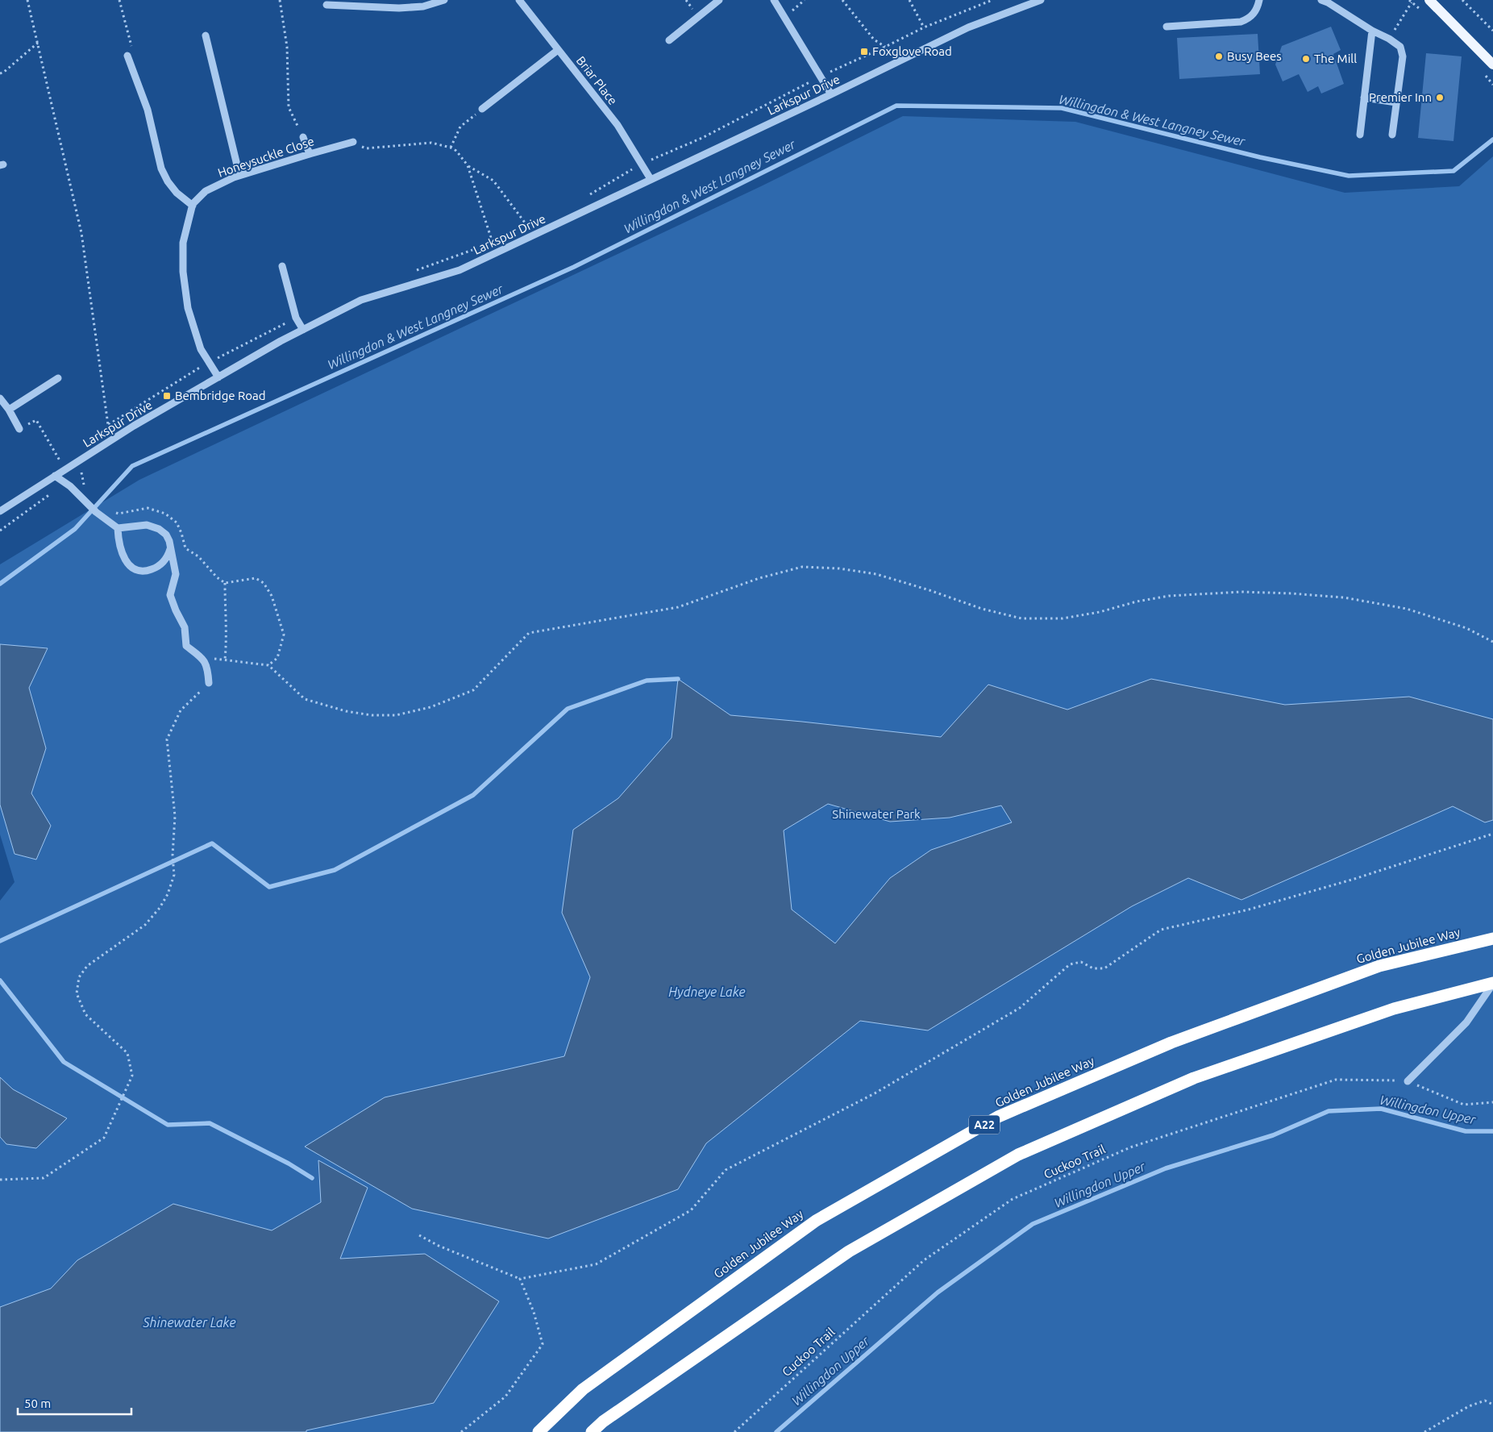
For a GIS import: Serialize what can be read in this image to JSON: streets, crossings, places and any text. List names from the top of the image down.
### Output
{
  "streets": {
    "highway": ["Golden Jubilee Way", "A22"],
    "street": ["Briar Place", "Larkspur Drive", "Honeysuckle Close"],
    "path": ["Cuckoo Trail"]
  },
  "crossings": [
    ["Briar Place", "Larkspur Drive"],
    ["Larkspur Drive", "Honeysuckle Close"]
  ],
  "water": [
    "Willingdon & West Langney Sewer",
    "Hydneye Lake",
    "Willingdon Upper",
    "Shinewater Lake"
  ],
  "parks": ["Shinewater Park"],
  "places": {
    "transit": ["Foxglove Road", "Bembridge Road"],
    "other": ["Busy Bees", "The Mill", "Premier Inn"]
  },
  "scale_bar": "50 m"
}
